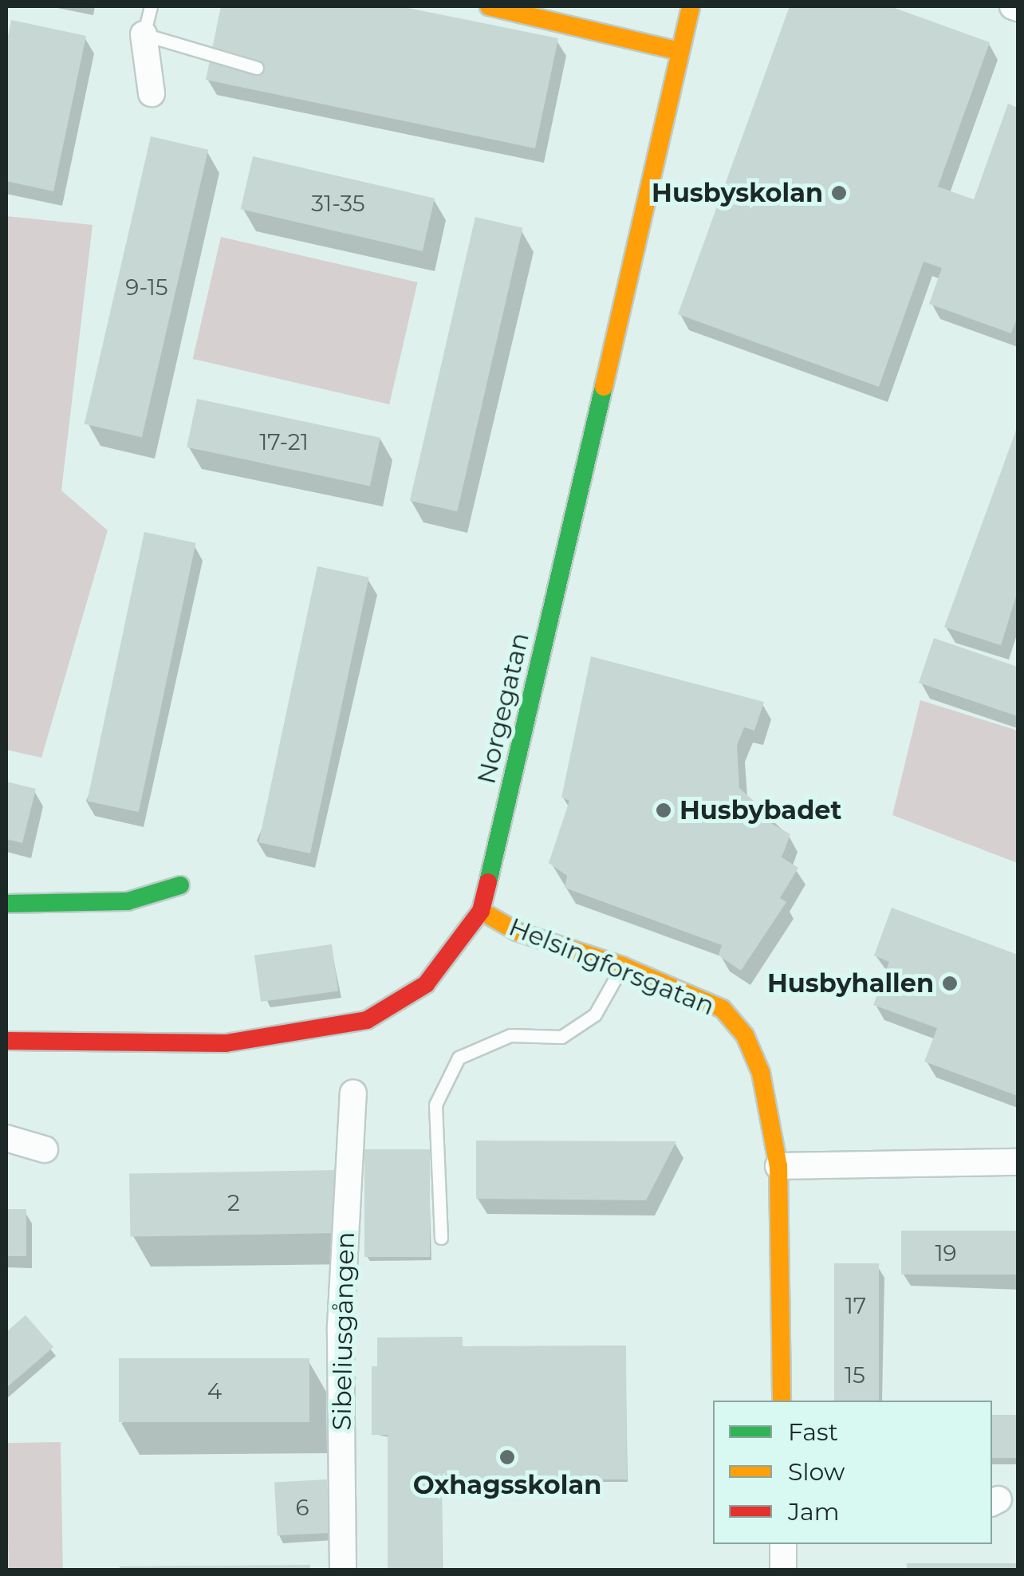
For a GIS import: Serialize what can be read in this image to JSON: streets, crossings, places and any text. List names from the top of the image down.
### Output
{
  "streets": {
    "street": ["Norgegatan", "Helsingforsgatan", "Sibeliusgången"]
  },
  "crossings": [
    ["Norgegatan", "Helsingforsgatan"]
  ],
  "places": [
    "Husbyskolan",
    "Husbybadet",
    "Husbyhallen",
    "Oxhagsskolan"
  ],
  "house_numbers": [
    "31-35",
    "9-15",
    "17-21",
    "2",
    "19",
    "17",
    "15",
    "4",
    "6"
  ],
  "legend": ["Fast", "Slow", "Jam"]
}
